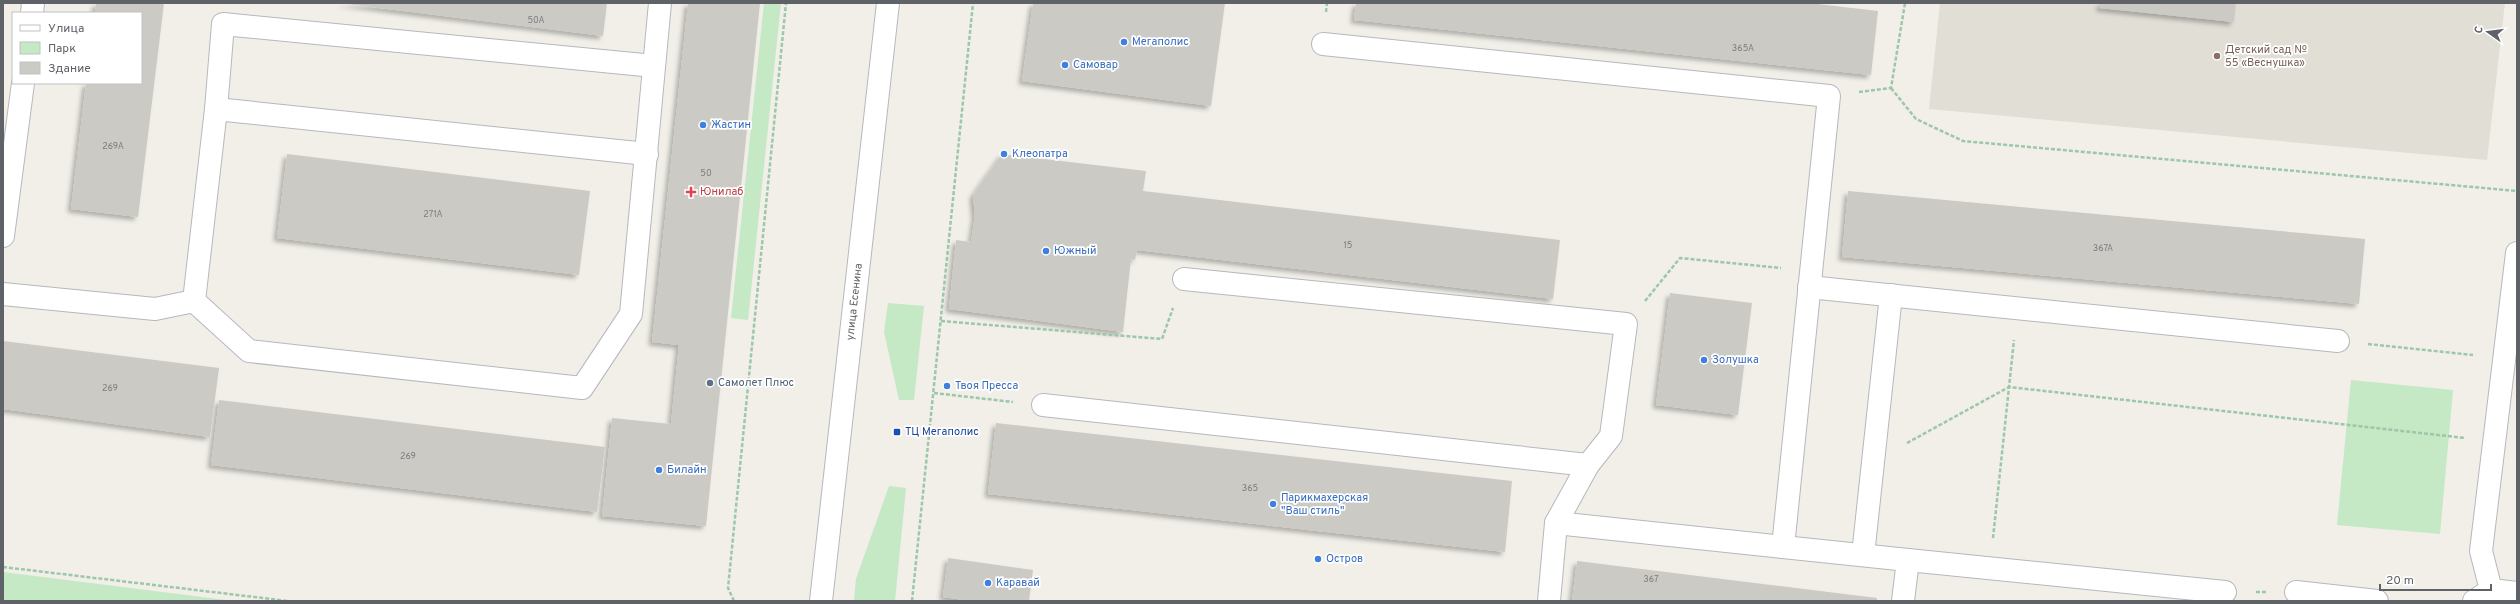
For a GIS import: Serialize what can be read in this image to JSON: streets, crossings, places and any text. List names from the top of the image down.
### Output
{
  "streets": {
    "street": ["улица Есенина"]
  },
  "places": {
    "other": [
      "Мегаполис",
      "Детский сад № 55 «Веснушка»",
      "Самовар",
      "Жастин",
      "Клеопатра",
      "Южный",
      "Золушка",
      "Самолет Плюс",
      "Твоя Пресса",
      "Билайн",
      "Парикмахерская \"Ваш стиль\"",
      "Остров",
      "Каравай"
    ],
    "health": ["Юнилаб"],
    "transit": ["ТЦ Мегаполис"]
  },
  "house_numbers": [
    "50А",
    "365А",
    "269А",
    "50",
    "271А",
    "15",
    "367А",
    "269",
    "269",
    "365",
    "367"
  ],
  "legend": ["Улица", "Парк", "Здание"],
  "scale_bar": "20 m",
  "north": "left"
}
